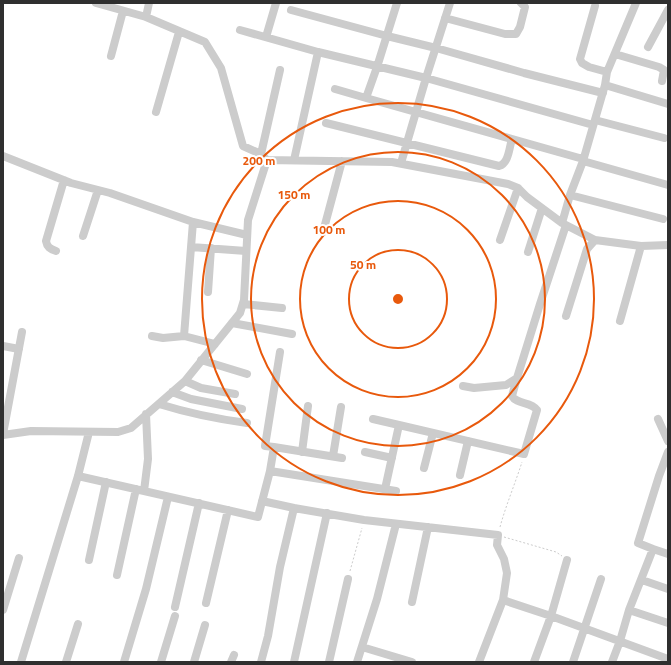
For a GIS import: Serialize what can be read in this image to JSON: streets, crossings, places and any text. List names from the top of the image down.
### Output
{
  "rings": [
    "200 m",
    "150 m",
    "100 m",
    "50 m"
  ]
}
